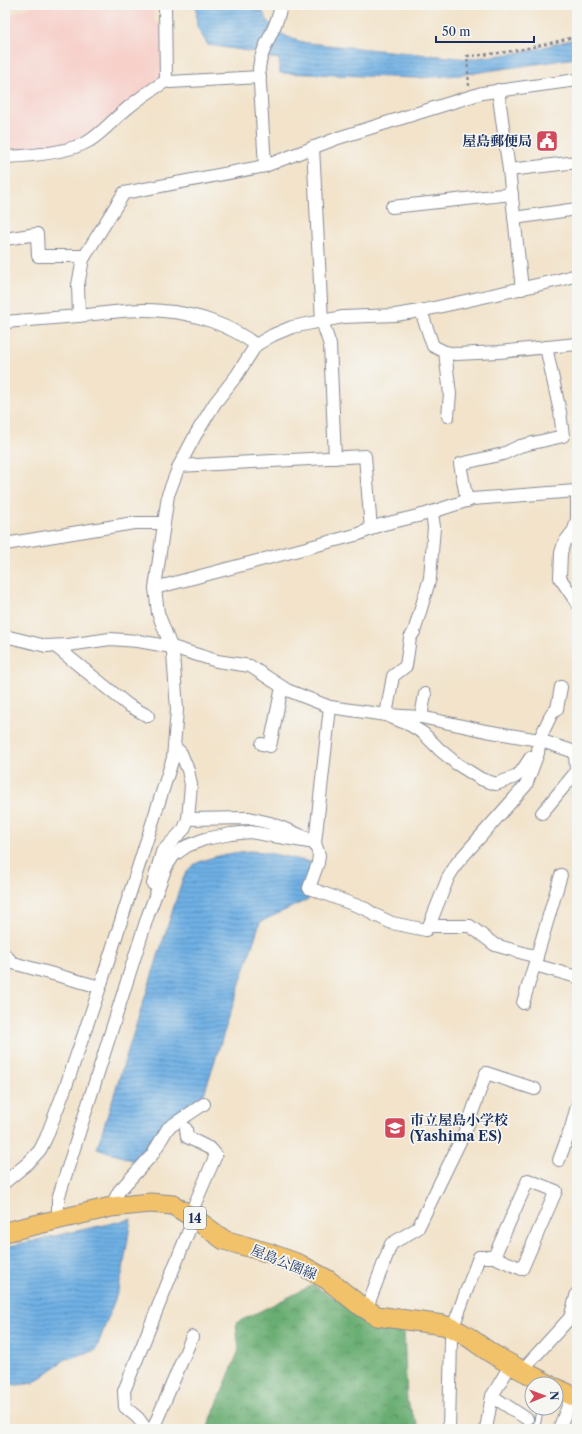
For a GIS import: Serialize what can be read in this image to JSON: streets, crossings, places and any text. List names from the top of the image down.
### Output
{
  "streets": {
    "main road": ["14", "屋島公園線"]
  },
  "places": {
    "public building": ["屋島郵便局"],
    "school or university": ["市立屋島小学校 (Yashima ES)"]
  },
  "scale_bar": "50 m",
  "north": "right"
}
